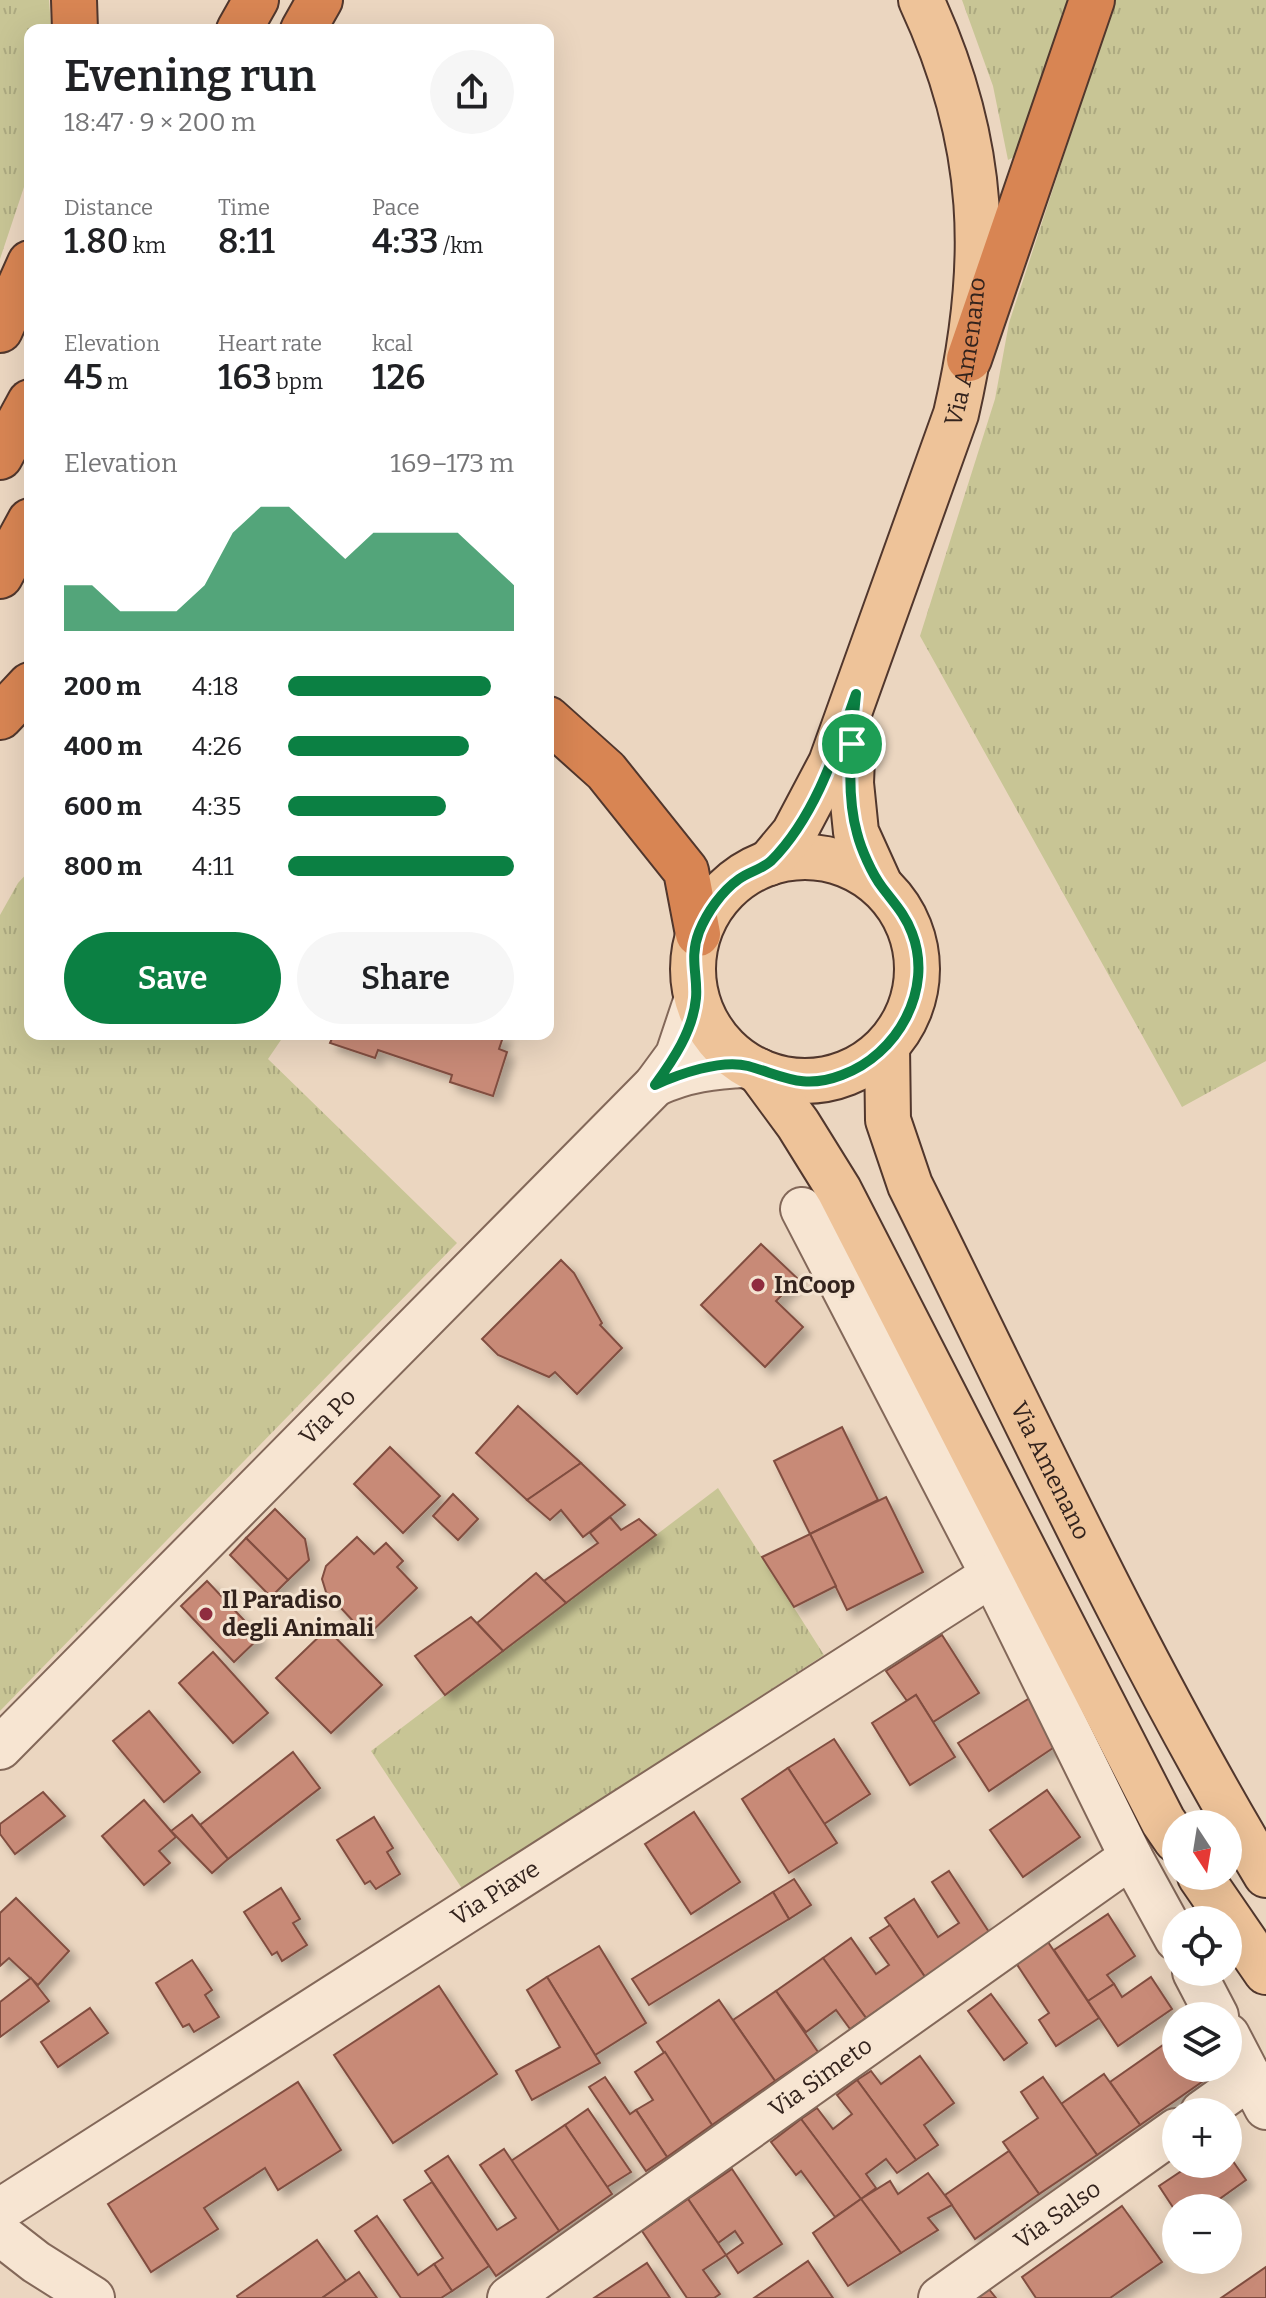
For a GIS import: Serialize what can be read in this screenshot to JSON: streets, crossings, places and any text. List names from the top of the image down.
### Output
{
  "streets": {
    "main road": ["Via Amenano"],
    "street": [
      "Via Po",
      "Via Piave",
      "Via Simeto",
      "Via Salso"
    ]
  },
  "crossings": [
    ["Via Amenano", "Via Po"]
  ],
  "places": ["InCoop", "Il Paradiso degli Animali"],
  "north": "bottom",
  "page": {
    "heading": ["Evening run", "18:47 · 9 × 200 m"],
    "stats": [
      ["Distance", "1.80 km"],
      ["Time", "8:11"],
      ["Pace", "4:33 /km"],
      ["Elevation", "45 m"],
      ["Heart rate", "163 bpm"],
      ["kcal", "126"]
    ],
    "chart": ["Elevation", "169–173 m"],
    "list": [
      {
        "name": "200 m",
        "note": "4:18"
      },
      {
        "name": "400 m",
        "note": "4:26"
      },
      {
        "name": "600 m",
        "note": "4:35"
      },
      {
        "name": "800 m",
        "note": "4:11"
      }
    ],
    "buttons": ["Save", "Share"],
    "map_buttons": ["+", "−"]
  }
}
